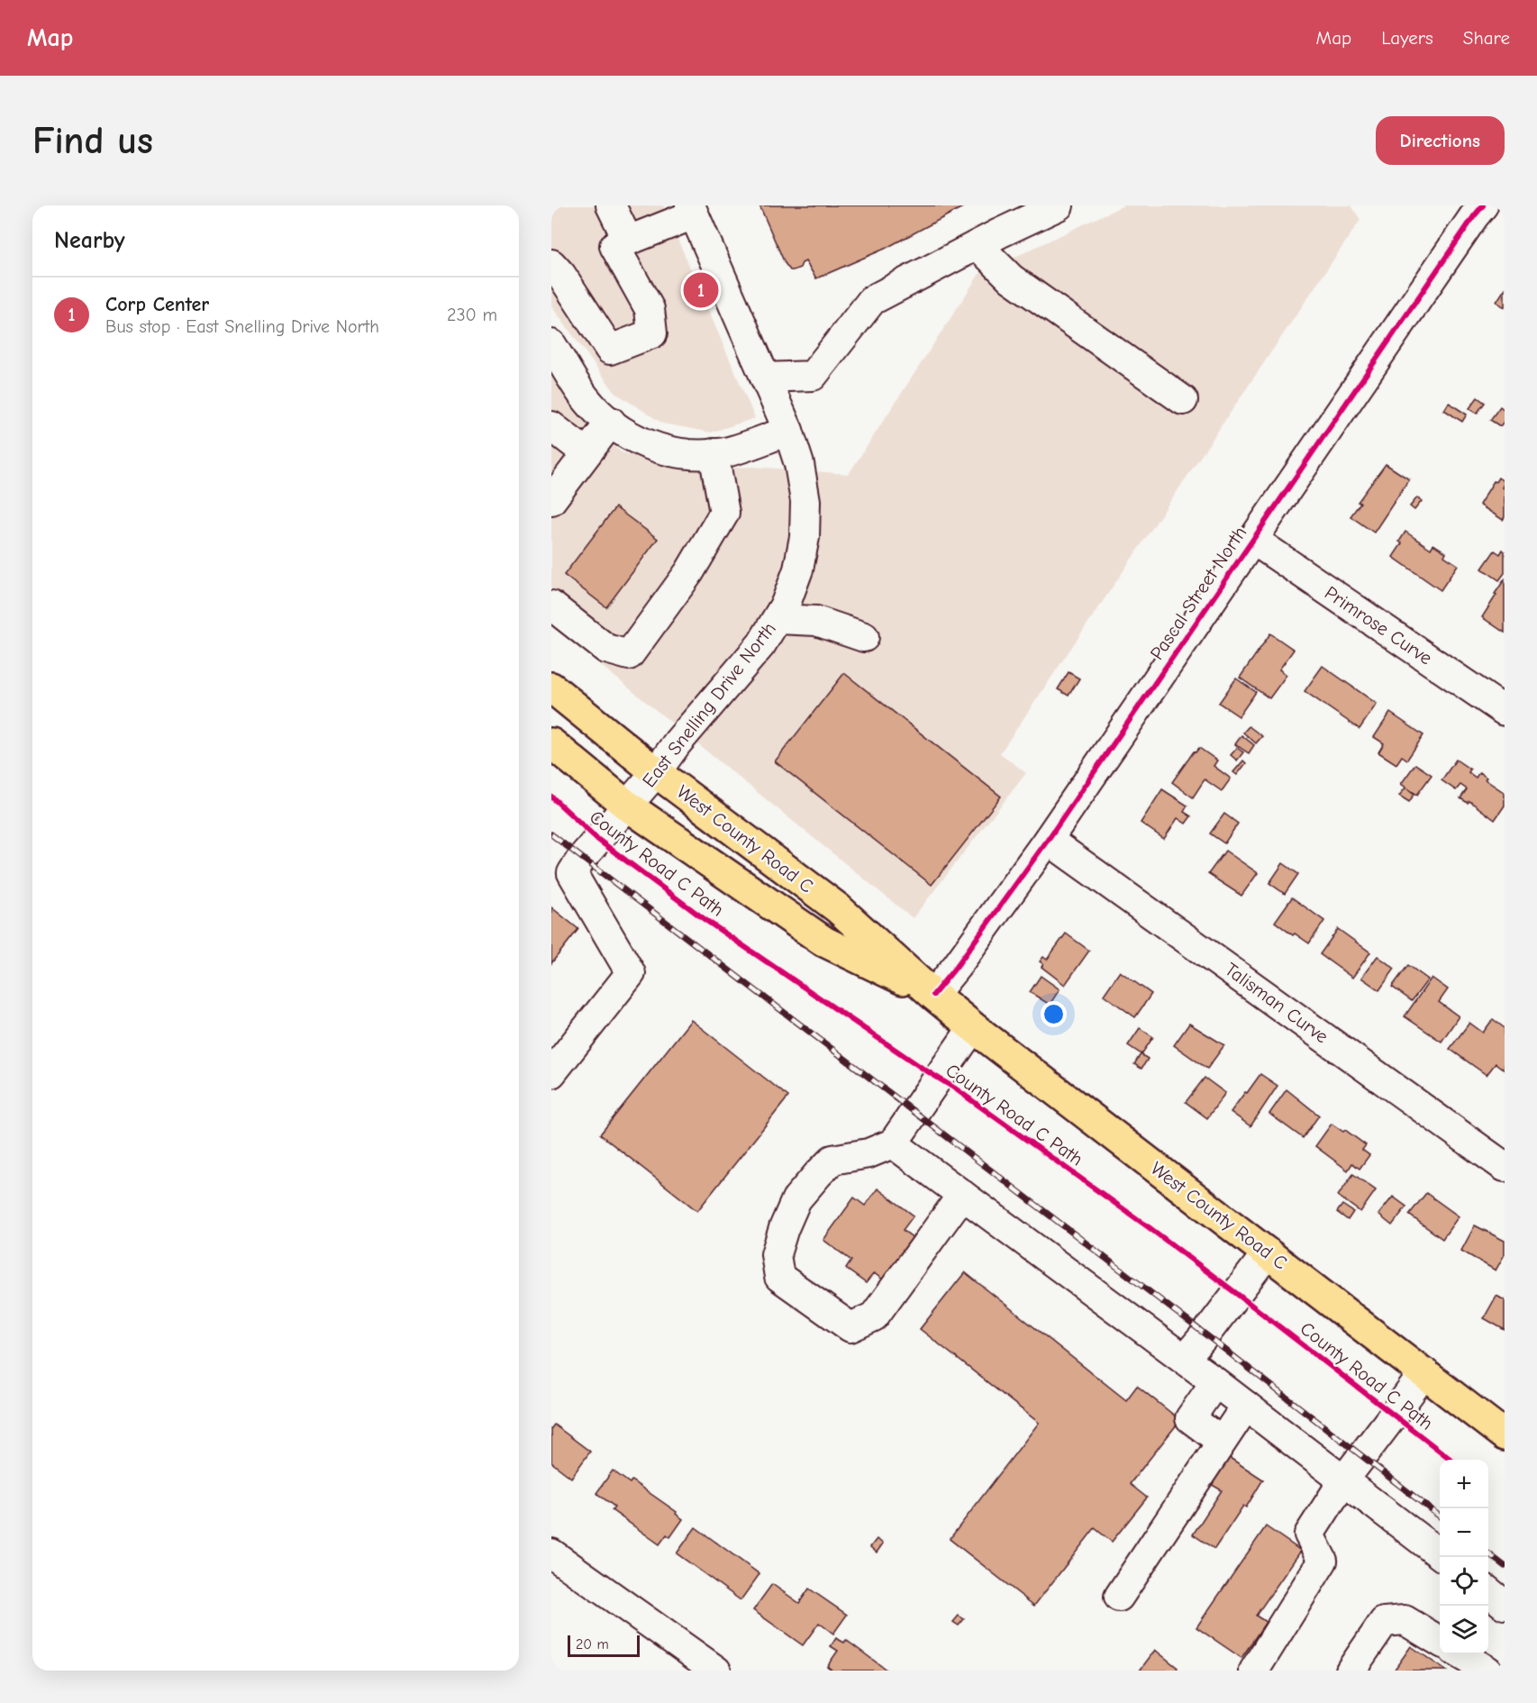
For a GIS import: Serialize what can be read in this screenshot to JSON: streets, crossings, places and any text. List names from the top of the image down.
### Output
{
  "streets": {
    "main road": ["West County Road C"],
    "street": [
      "Pascal Street North",
      "Primrose Curve",
      "East Snelling Drive North",
      "Talisman Curve"
    ],
    "cycle path": ["County Road C Path"]
  },
  "crossings": [
    ["Pascal Street North", "Primrose Curve"],
    ["Pascal Street North", "West County Road C"],
    ["Pascal Street North", "Talisman Curve"],
    ["East Snelling Drive North", "West County Road C"]
  ],
  "scale_bar": "20 m",
  "page": {
    "header": "Map",
    "nav": ["Map", "Layers", "Share"],
    "buttons": "Directions",
    "title": "Find us",
    "heading": "Nearby",
    "pins": "1",
    "list": [
      {
        "mark": "1",
        "name": "Corp Center",
        "note": "Bus stop · East Snelling Drive North",
        "value": "230 m"
      }
    ],
    "map_buttons": ["+", "−"],
    "scale": "20 m"
  }
}
